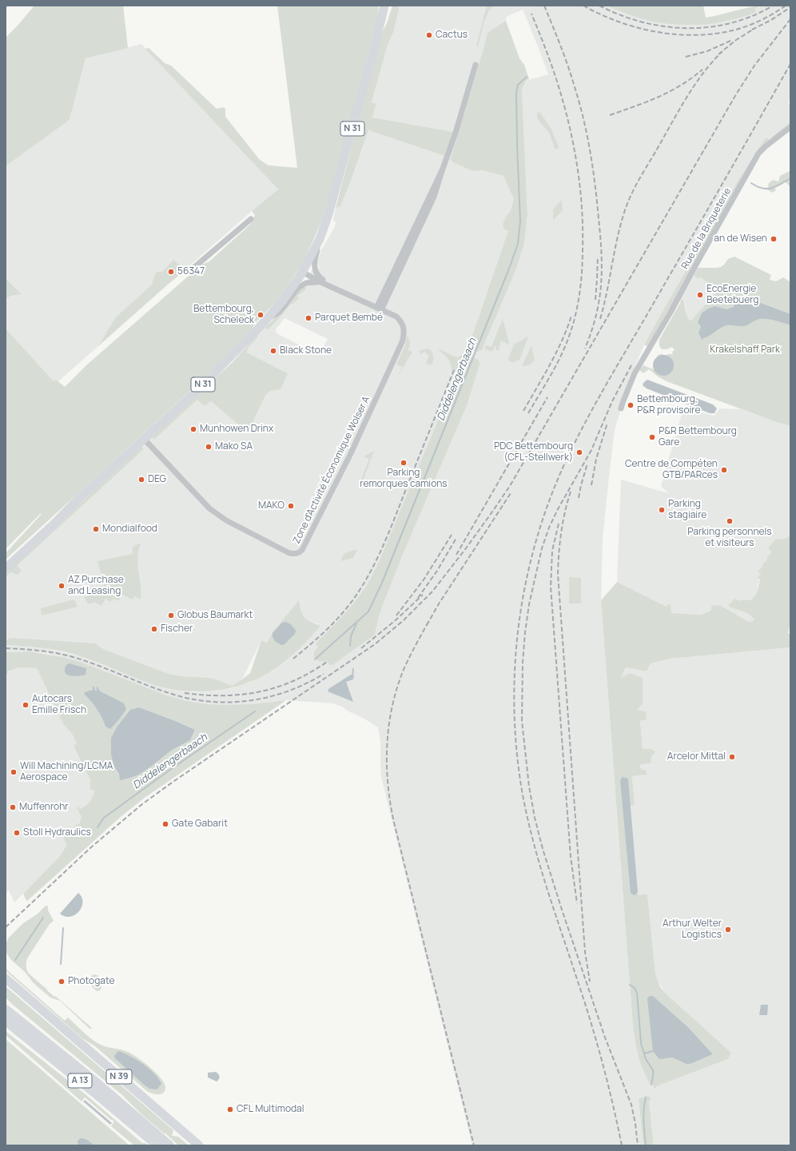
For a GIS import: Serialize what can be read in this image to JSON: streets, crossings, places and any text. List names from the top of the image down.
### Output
{
  "streets": {
    "highway": ["A 13"],
    "main road": ["N 31", "N 39"],
    "street": ["Rue de la Briqueterie", "Zone d'Activité Économique Wolser A"]
  },
  "crossings": [
    ["N 31", "Zone d'Activité Économique Wolser A"]
  ],
  "water": ["Diddelengerbaach"],
  "parks": ["Krakelshaff Park"],
  "places": [
    "Cactus",
    "an de Wisen",
    "56347",
    "EcoEnergie Beetebuerg",
    "Bettembourg, Scheleck",
    "Parquet Bembé",
    "Black Stone",
    "Bettembourg, P&R provisoire",
    "Munhowen Drinx",
    "P&R Bettembourg Gare",
    "Mako SA",
    "PDC Bettembourg (CFL-Stellwerk)",
    "Parking remorques camions",
    "Centre de Compéten GTB/PARces",
    "DEG",
    "MAKO",
    "Parking stagiaire",
    "Parking personnels et visiteurs",
    "Mondialfood",
    "AZ Purchase and Leasing",
    "Globus Baumarkt",
    "Fischer",
    "Autocars Emille Frisch",
    "Arcelor Mittal",
    "Will Machining/LCMA Aerospace",
    "Muffenrohr",
    "Gate Gabarit",
    "Stoll Hydraulics",
    "Arthur Welter Logistics",
    "Photogate",
    "CFL Multimodal"
  ]
}
